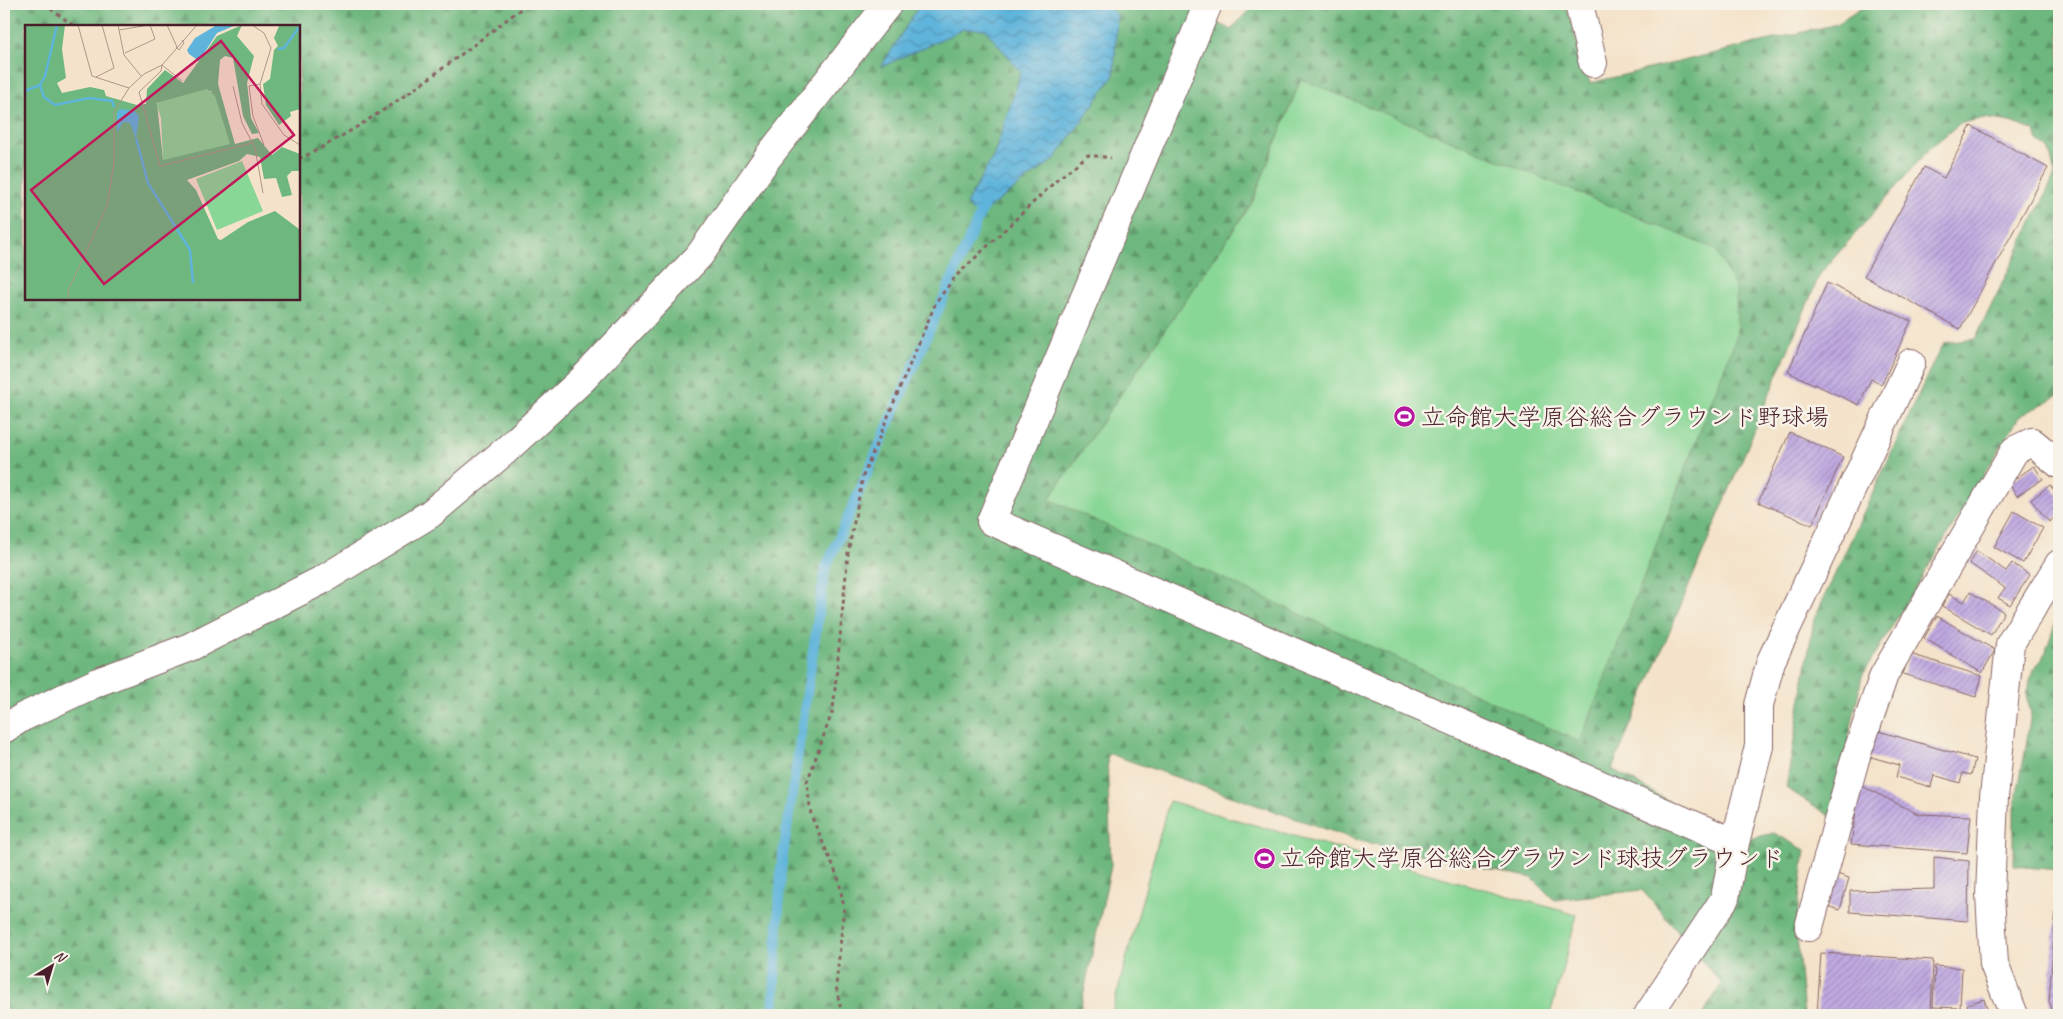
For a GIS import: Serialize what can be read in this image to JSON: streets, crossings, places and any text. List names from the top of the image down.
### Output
{
  "places": {
    "sports": ["立命館大学原谷総合グラウンド野球場", "立命館大学原谷総合グラウンド球技グラウンド"]
  },
  "north": "top right"
}
